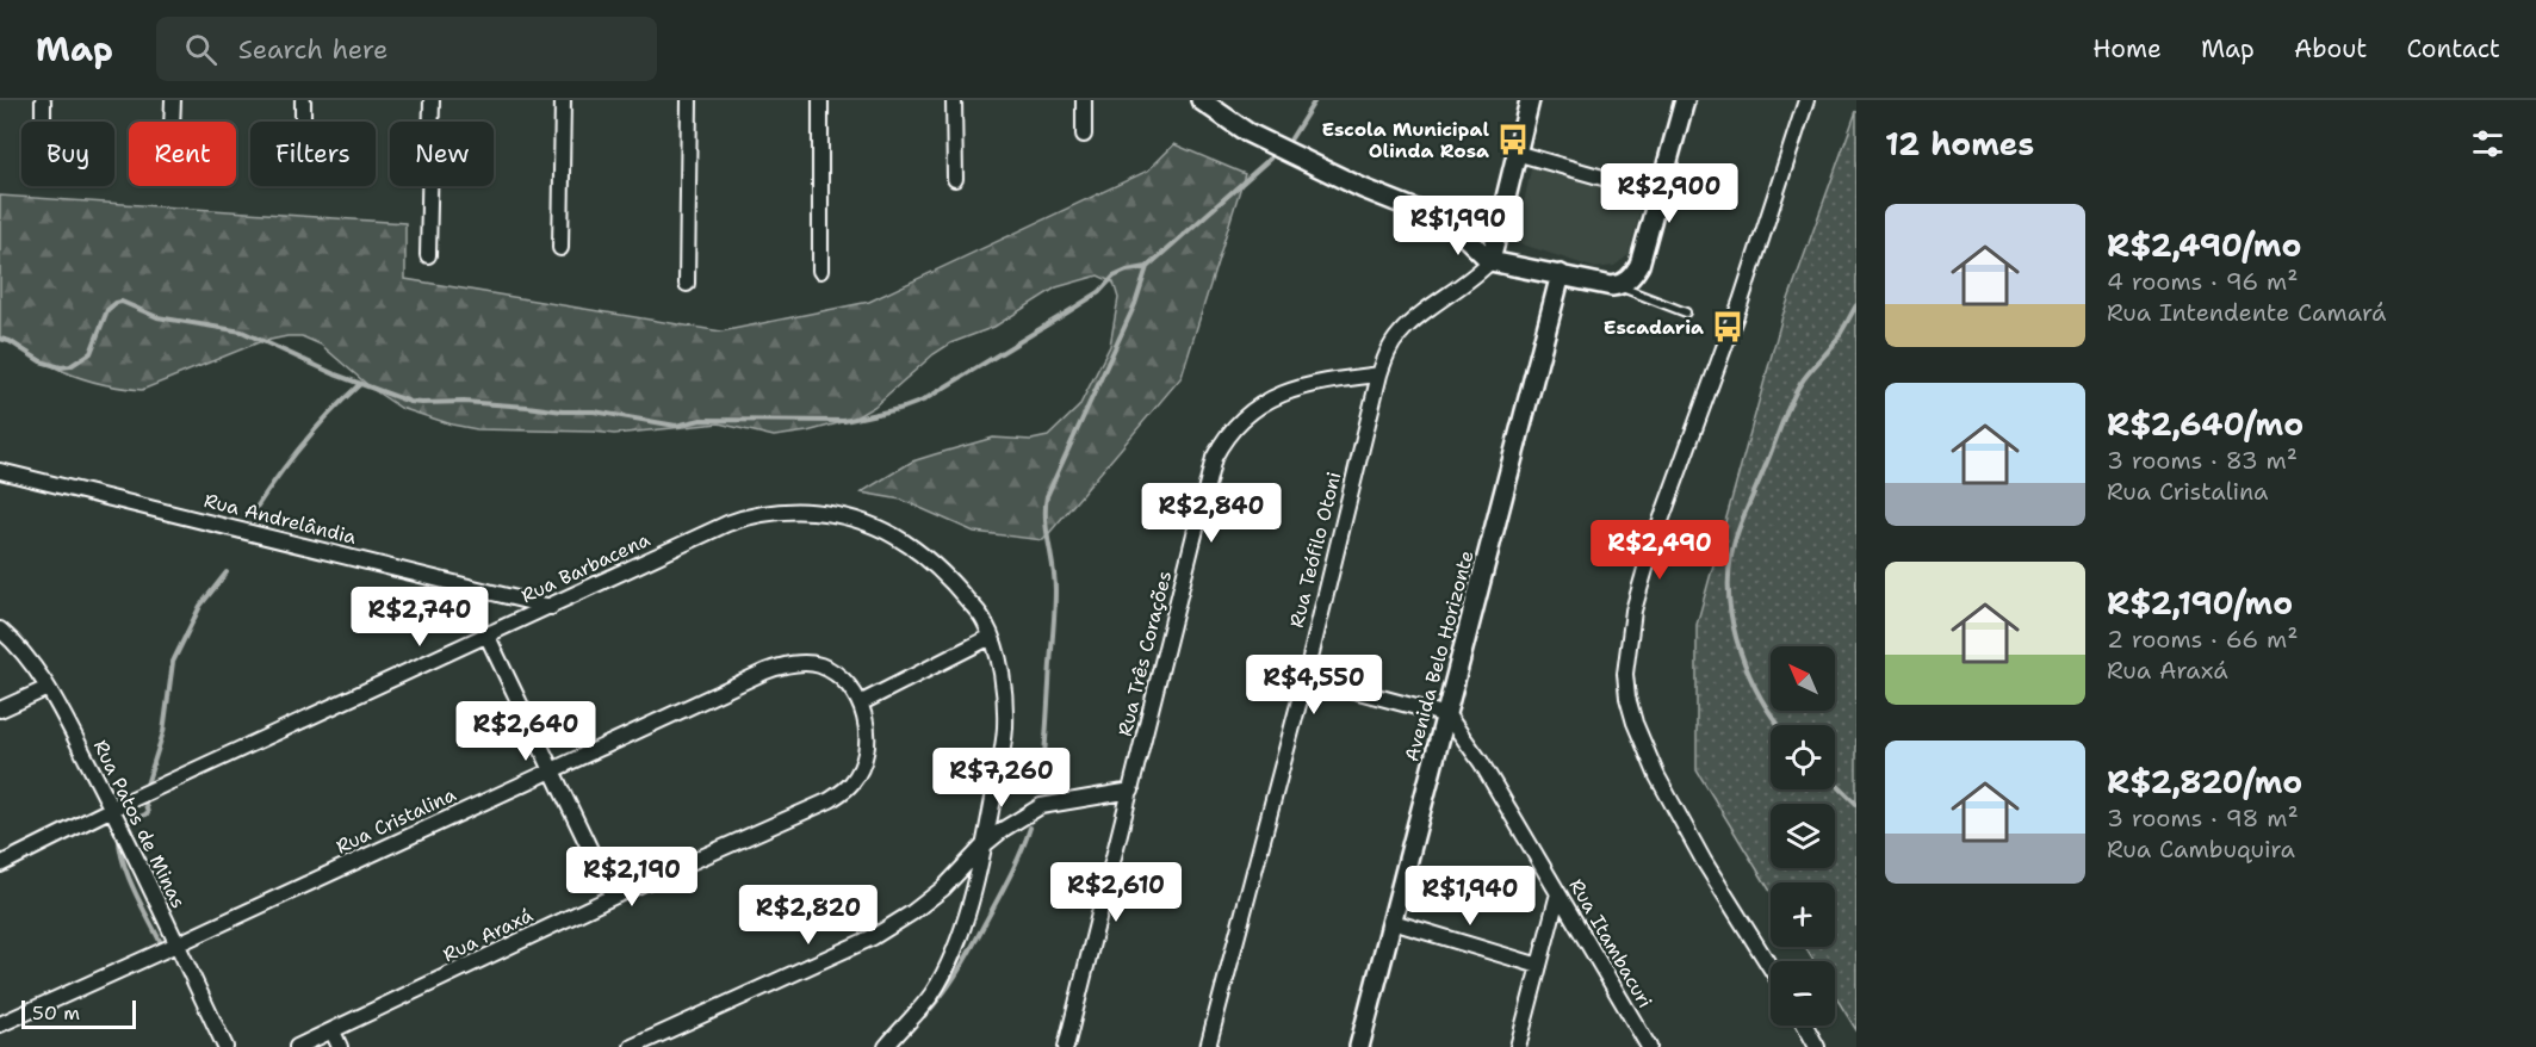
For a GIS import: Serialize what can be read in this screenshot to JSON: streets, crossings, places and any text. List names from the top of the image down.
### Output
{
  "streets": {
    "street": [
      "Rua Andrelândia",
      "Rua Teófilo Otoni",
      "Rua Barbacena",
      "Rua Três Corações",
      "Avenida Belo Horizonte",
      "Rua Cristalina",
      "Rua Patos de Minas",
      "Rua Araxá",
      "Rua Itambacuri"
    ]
  },
  "crossings": [
    ["Rua Andrelândia", "Rua Barbacena"],
    ["Rua Teófilo Otoni", "Rua Três Corações"],
    ["Rua Barbacena", "Rua Patos de Minas"],
    ["Avenida Belo Horizonte", "Rua Itambacuri"],
    ["Rua Cristalina", "Rua Patos de Minas"],
    ["Rua Cristalina", "Rua Araxá"]
  ],
  "places": {
    "bus stop": ["Escola Municipal Olinda Rosa", "Escadaria"]
  },
  "scale_bar": "50 m",
  "north": "top left",
  "page": {
    "header": "Map",
    "search": "Search here",
    "nav": [
      "Home",
      "Map",
      "About",
      "Contact"
    ],
    "heading": "12 homes",
    "chip": [
      "Buy",
      "Rent",
      "Filters",
      "New"
    ],
    "price": [
      "R$2,900",
      "R$1,990",
      "R$2,840",
      "R$2,490",
      "R$2,740",
      "R$4,550",
      "R$2,640",
      "R$7,260",
      "R$2,190",
      "R$2,610",
      "R$1,940",
      "R$2,820"
    ],
    "list": [
      {
        "name": "R$2,490/mo",
        "note": "4 rooms · 96 m² · Rua Intendente Camará"
      },
      {
        "name": "R$2,640/mo",
        "note": "3 rooms · 83 m² · Rua Cristalina"
      },
      {
        "name": "R$2,190/mo",
        "note": "2 rooms · 66 m² · Rua Araxá"
      },
      {
        "name": "R$2,820/mo",
        "note": "3 rooms · 98 m² · Rua Cambuquira"
      }
    ],
    "map_buttons": ["+", "−"],
    "scale": "50 m"
  }
}
